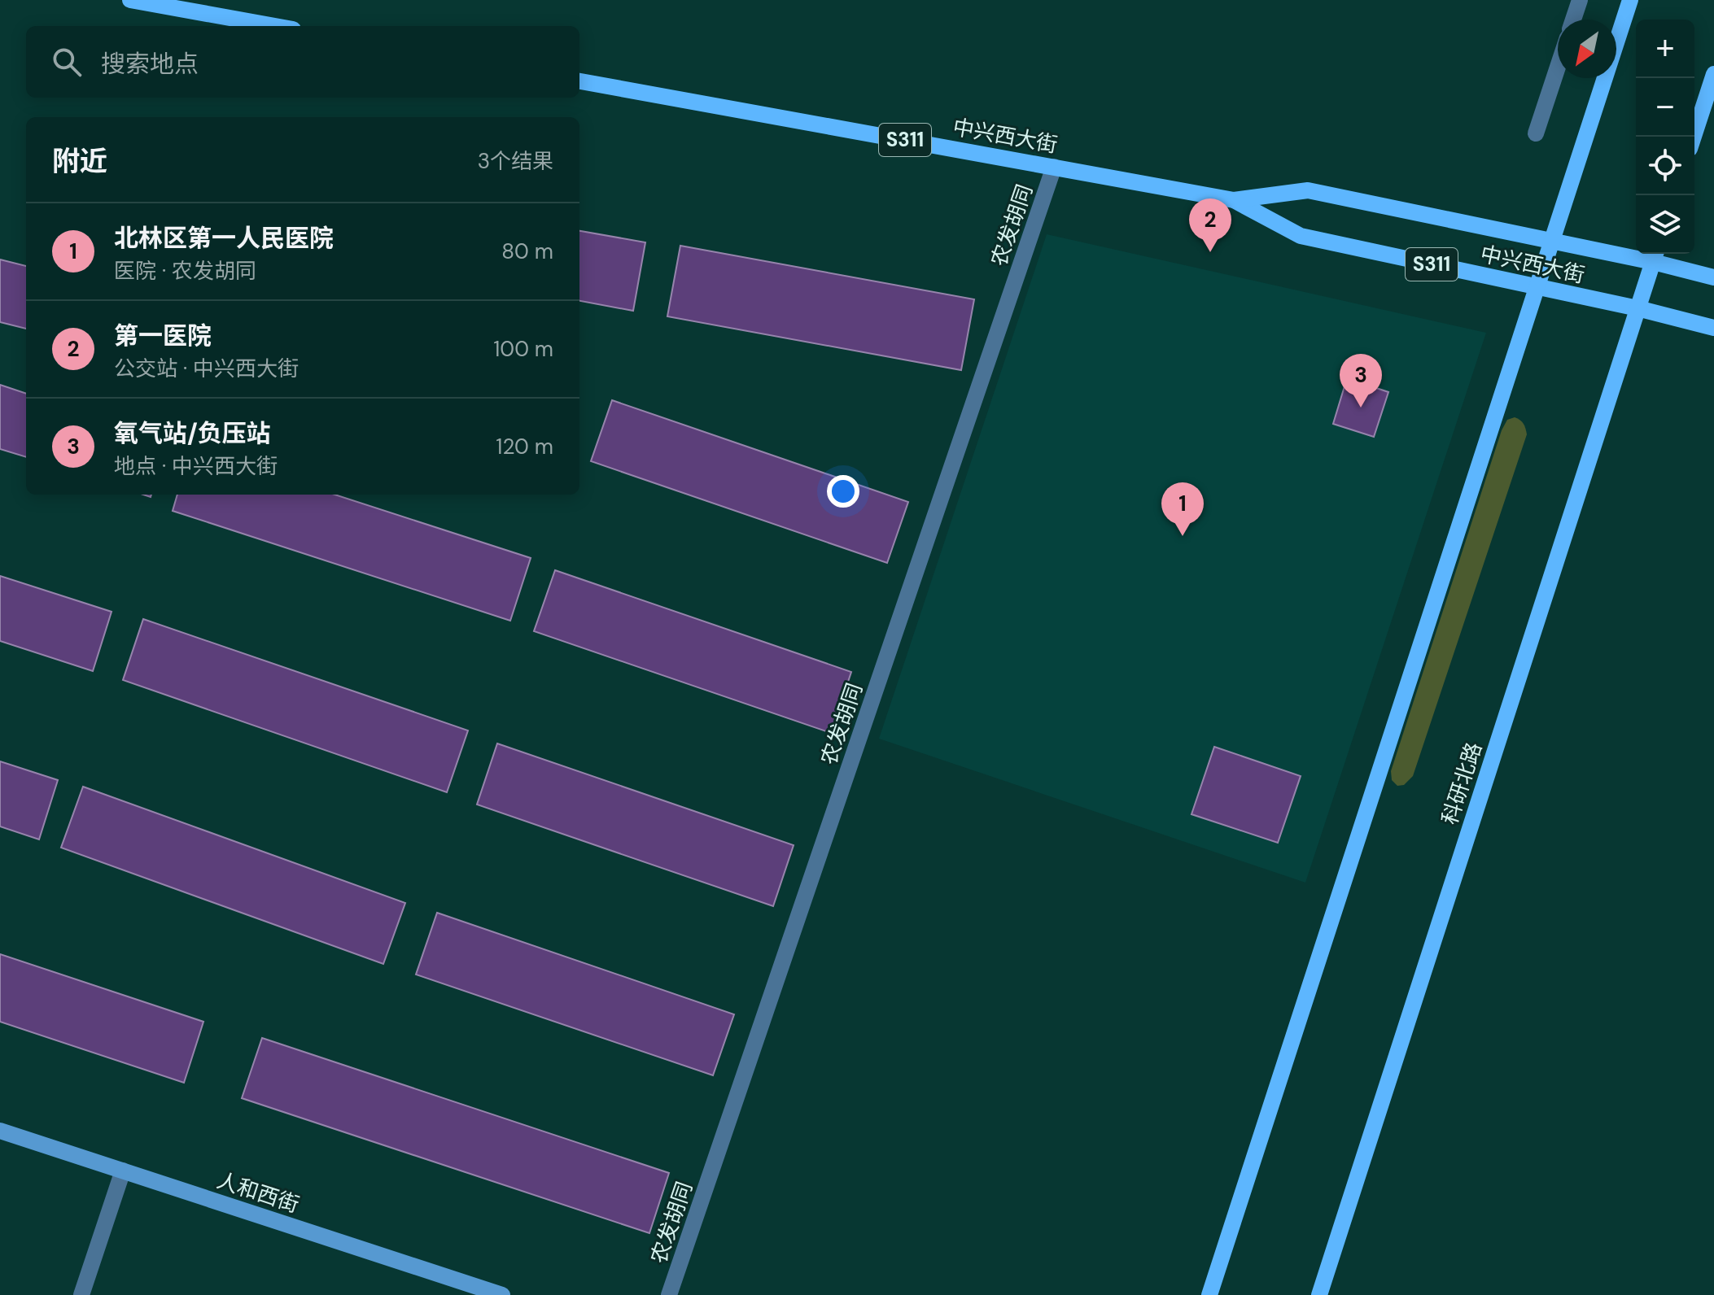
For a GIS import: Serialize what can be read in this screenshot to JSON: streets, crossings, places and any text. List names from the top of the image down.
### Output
{
  "streets": {
    "main road": [
      "中兴西大街",
      "S311",
      "科研北路",
      "人和西街"
    ],
    "street": ["农发胡同"]
  },
  "crossings": [
    ["中兴西大街", "农发胡同"],
    ["中兴西大街", "科研北路"]
  ],
  "north": "bottom left",
  "page": {
    "map_buttons": ["+", "−"],
    "search": "搜索地点",
    "heading": ["附近", "3个结果"],
    "pins": ["2", "3", "1"],
    "list": [
      {
        "mark": "1",
        "name": "北林区第一人民医院",
        "note": "医院 · 农发胡同",
        "value": "80 m"
      },
      {
        "mark": "2",
        "name": "第一医院",
        "note": "公交站 · 中兴西大街",
        "value": "100 m"
      },
      {
        "mark": "3",
        "name": "氧气站/负压站",
        "note": "地点 · 中兴西大街",
        "value": "120 m"
      }
    ]
  }
}
